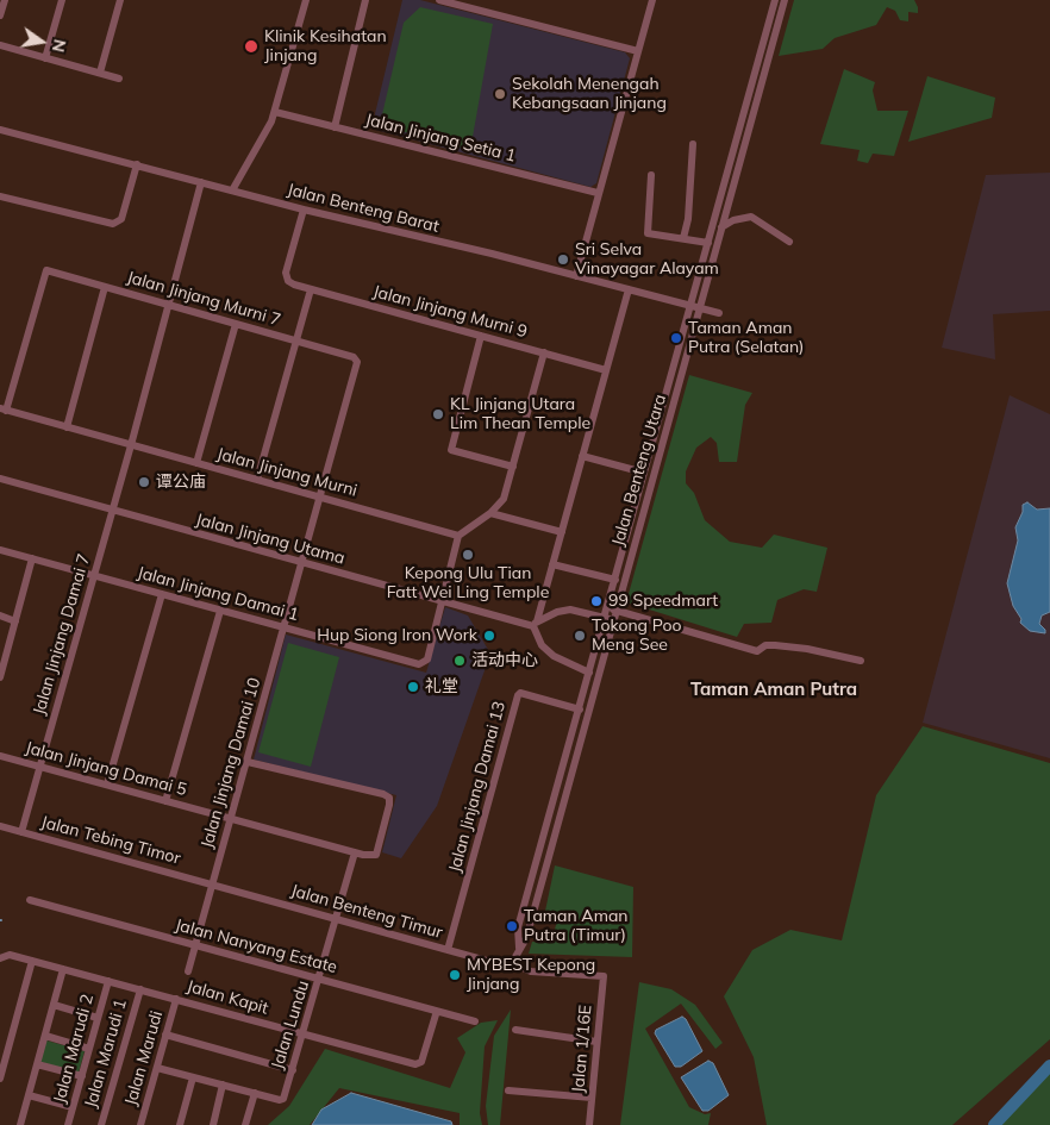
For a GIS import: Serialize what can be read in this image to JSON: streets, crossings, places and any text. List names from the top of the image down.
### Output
{
  "streets": {
    "street": [
      "Jalan Jinjang Setia 1",
      "Jalan Benteng Barat",
      "Jalan Jinjang Murni 7",
      "Jalan Jinjang Murni 9",
      "Jalan Benteng Utara",
      "Jalan Jinjang Murni",
      "Jalan Jinjang Utama",
      "Jalan Jinjang Damai 1",
      "Jalan Jinjang Damai 7",
      "Jalan Jinjang Damai 10",
      "Jalan Jinjang Damai 5",
      "Jalan Jinjang Damai 13",
      "Jalan Tebing Timor",
      "Jalan Benteng Timur",
      "Jalan Nanyang Estate",
      "Jalan Kapit",
      "Jalan Lundu",
      "Jalan Marudi 2",
      "Jalan 1/16E",
      "Jalan Marudi 1",
      "Jalan Marudi"
    ]
  },
  "crossings": [
    ["Jalan Benteng Barat", "Jalan Jinjang Murni 9"],
    ["Jalan Benteng Barat", "Jalan Benteng Utara"],
    ["Jalan Benteng Barat", "Jalan Jinjang Damai 7"],
    ["Jalan Jinjang Murni 7", "Jalan Jinjang Murni"],
    ["Jalan Jinjang Murni 7", "Jalan Jinjang Damai 7"],
    ["Jalan Jinjang Murni 7", "Jalan Jinjang Damai 10"],
    ["Jalan Benteng Utara", "Jalan Jinjang Damai 13"],
    ["Jalan Benteng Utara", "Jalan Benteng Timur"],
    ["Jalan Jinjang Murni", "Jalan Jinjang Damai 7"],
    ["Jalan Jinjang Murni", "Jalan Jinjang Damai 10"],
    ["Jalan Jinjang Utama", "Jalan Jinjang Damai 1"],
    ["Jalan Jinjang Utama", "Jalan Jinjang Damai 7"],
    ["Jalan Jinjang Utama", "Jalan Jinjang Damai 10"],
    ["Jalan Jinjang Damai 1", "Jalan Jinjang Damai 7"],
    ["Jalan Jinjang Damai 1", "Jalan Jinjang Damai 10"],
    ["Jalan Jinjang Damai 7", "Jalan Jinjang Damai 5"],
    ["Jalan Jinjang Damai 7", "Jalan Tebing Timor"],
    ["Jalan Jinjang Damai 10", "Jalan Jinjang Damai 5"],
    ["Jalan Jinjang Damai 10", "Jalan Tebing Timor"],
    ["Jalan Jinjang Damai 10", "Jalan Benteng Timur"],
    ["Jalan Jinjang Damai 10", "Jalan Nanyang Estate"],
    ["Jalan Jinjang Damai 5", "Jalan Lundu"],
    ["Jalan Jinjang Damai 13", "Jalan Benteng Timur"],
    ["Jalan Tebing Timor", "Jalan Benteng Timur"],
    ["Jalan Benteng Timur", "Jalan Lundu"],
    ["Jalan Benteng Timur", "Jalan 1/16E"],
    ["Jalan Nanyang Estate", "Jalan Kapit"],
    ["Jalan Nanyang Estate", "Jalan Lundu"],
    ["Jalan Kapit", "Jalan Lundu"],
    ["Jalan Kapit", "Jalan Marudi 2"],
    ["Jalan Kapit", "Jalan Marudi 1"],
    ["Jalan Kapit", "Jalan Marudi"]
  ],
  "districts": ["Taman Aman Putra"],
  "places": [
    "Klinik Kesihatan Jinjang",
    "Sekolah Menengah Kebangsaan Jinjang",
    "Sri Selva Vinayagar Alayam",
    "Taman Aman Putra (Selatan)",
    "KL Jinjang Utara Lim Thean Temple",
    "谭公庙",
    "Kepong Ulu Tian Fatt Wei Ling Temple",
    "99 Speedmart",
    "Hup Siong Iron Work",
    "Tokong Poo Meng See",
    "活动中心",
    "礼堂",
    "Taman Aman Putra (Timur)",
    "MYBEST Kepong Jinjang"
  ],
  "north": "right"
}
